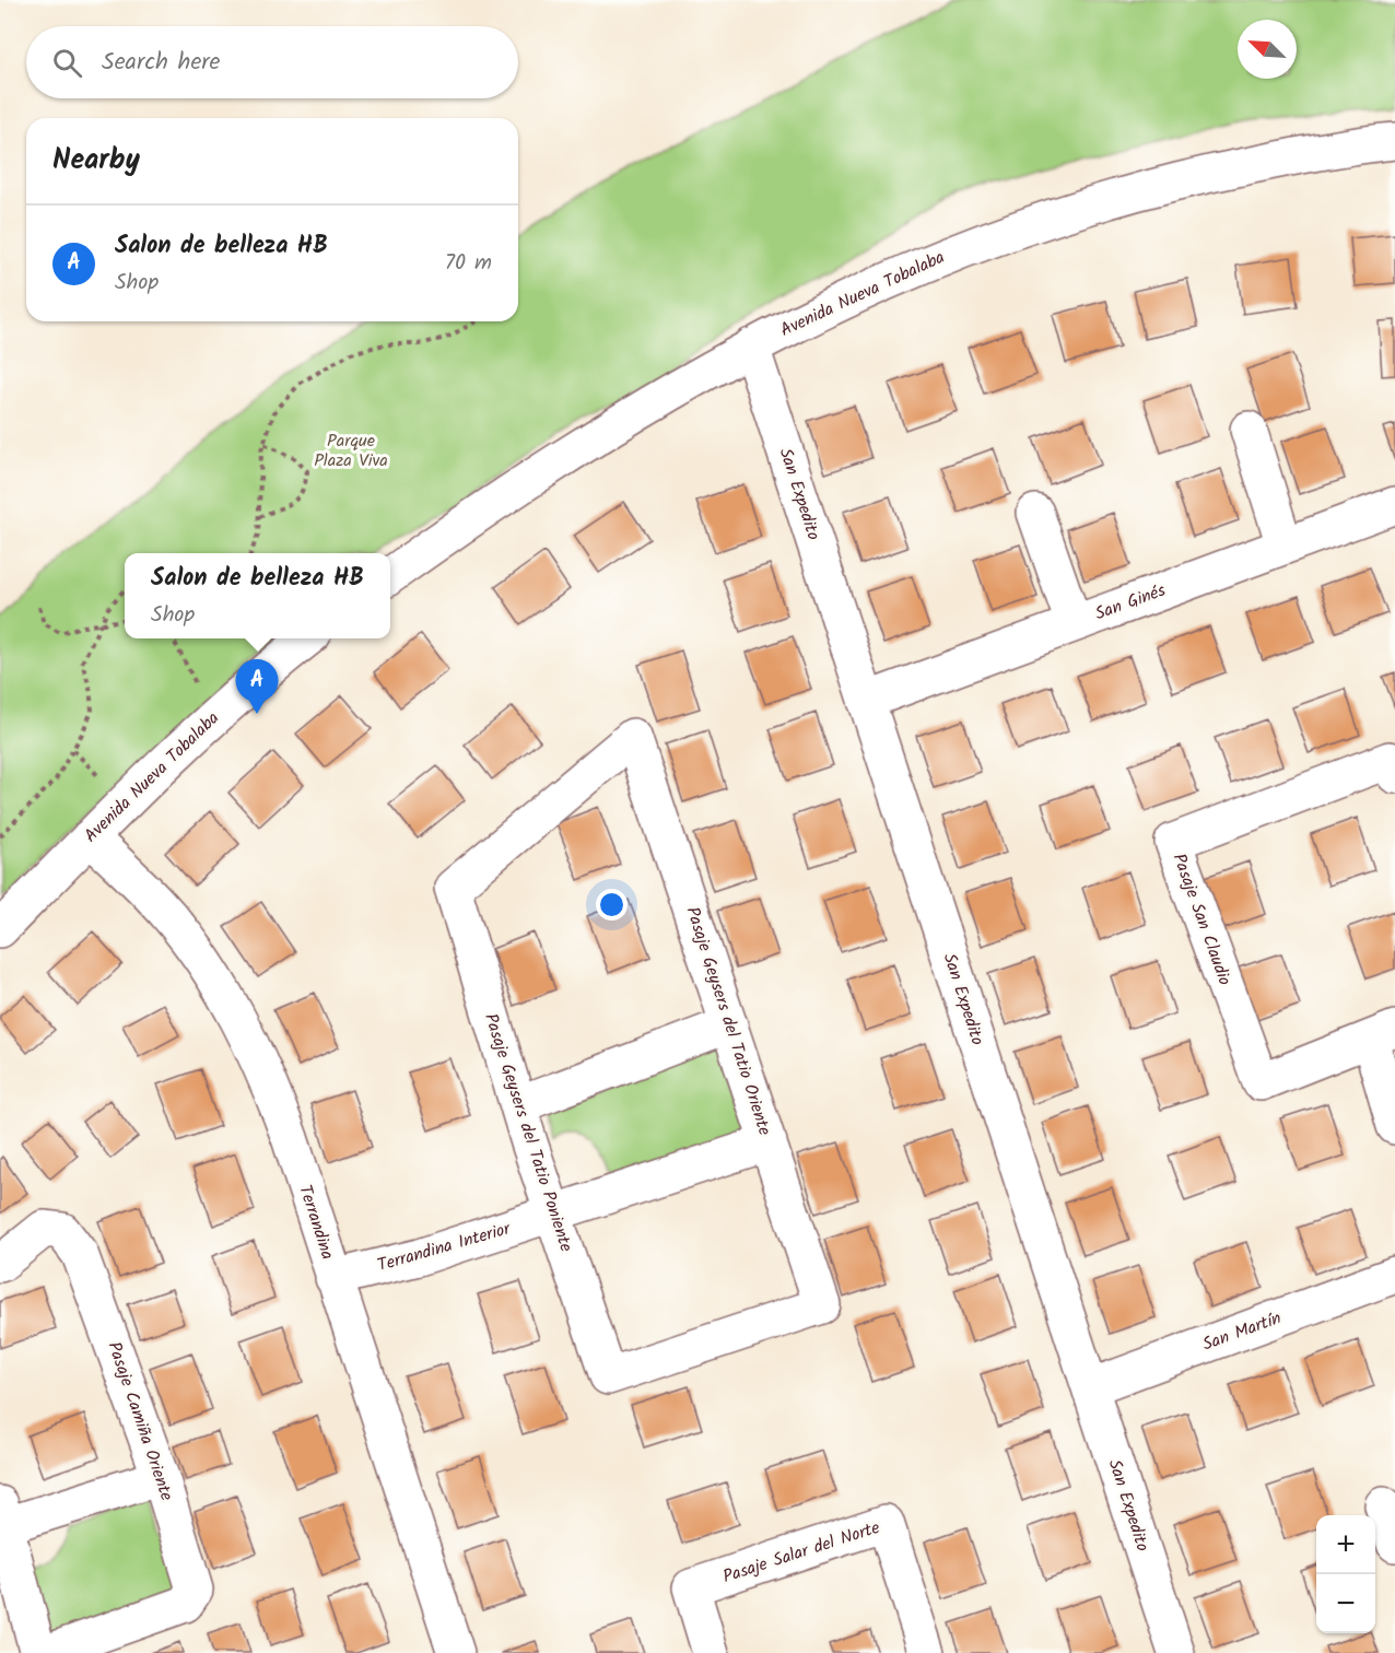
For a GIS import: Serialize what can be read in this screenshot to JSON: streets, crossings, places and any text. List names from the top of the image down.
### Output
{
  "streets": {
    "street": [
      "Avenida Nueva Tobalaba",
      "San Expedito",
      "San Ginés",
      "Pasaje San Claudio",
      "Pasaje Geysers del Tatio Oriente",
      "Pasaje Geysers del Tatio Poniente",
      "Terrandina",
      "Terrandina Interior",
      "San Martín",
      "Pasaje Camiña Oriente",
      "Pasaje Salar del Norte"
    ]
  },
  "crossings": [
    ["Avenida Nueva Tobalaba", "San Expedito"],
    ["Avenida Nueva Tobalaba", "Terrandina"],
    ["San Expedito", "San Ginés"],
    ["San Expedito", "San Martín"],
    ["Pasaje Geysers del Tatio Oriente", "Pasaje Geysers del Tatio Poniente"],
    ["Pasaje Geysers del Tatio Oriente", "Terrandina Interior"],
    ["Pasaje Geysers del Tatio Poniente", "Terrandina Interior"],
    ["Terrandina", "Terrandina Interior"]
  ],
  "parks": ["Parque Plaza Viva"],
  "north": "top left",
  "page": {
    "search": "Search here",
    "heading": "Nearby",
    "list": [
      {
        "mark": "A",
        "name": "Salon de belleza HB",
        "note": "Shop",
        "value": "70 m"
      }
    ],
    "popup": ["Salon de belleza HB", "Shop"],
    "pins": "A",
    "map_buttons": ["+", "−"]
  }
}
